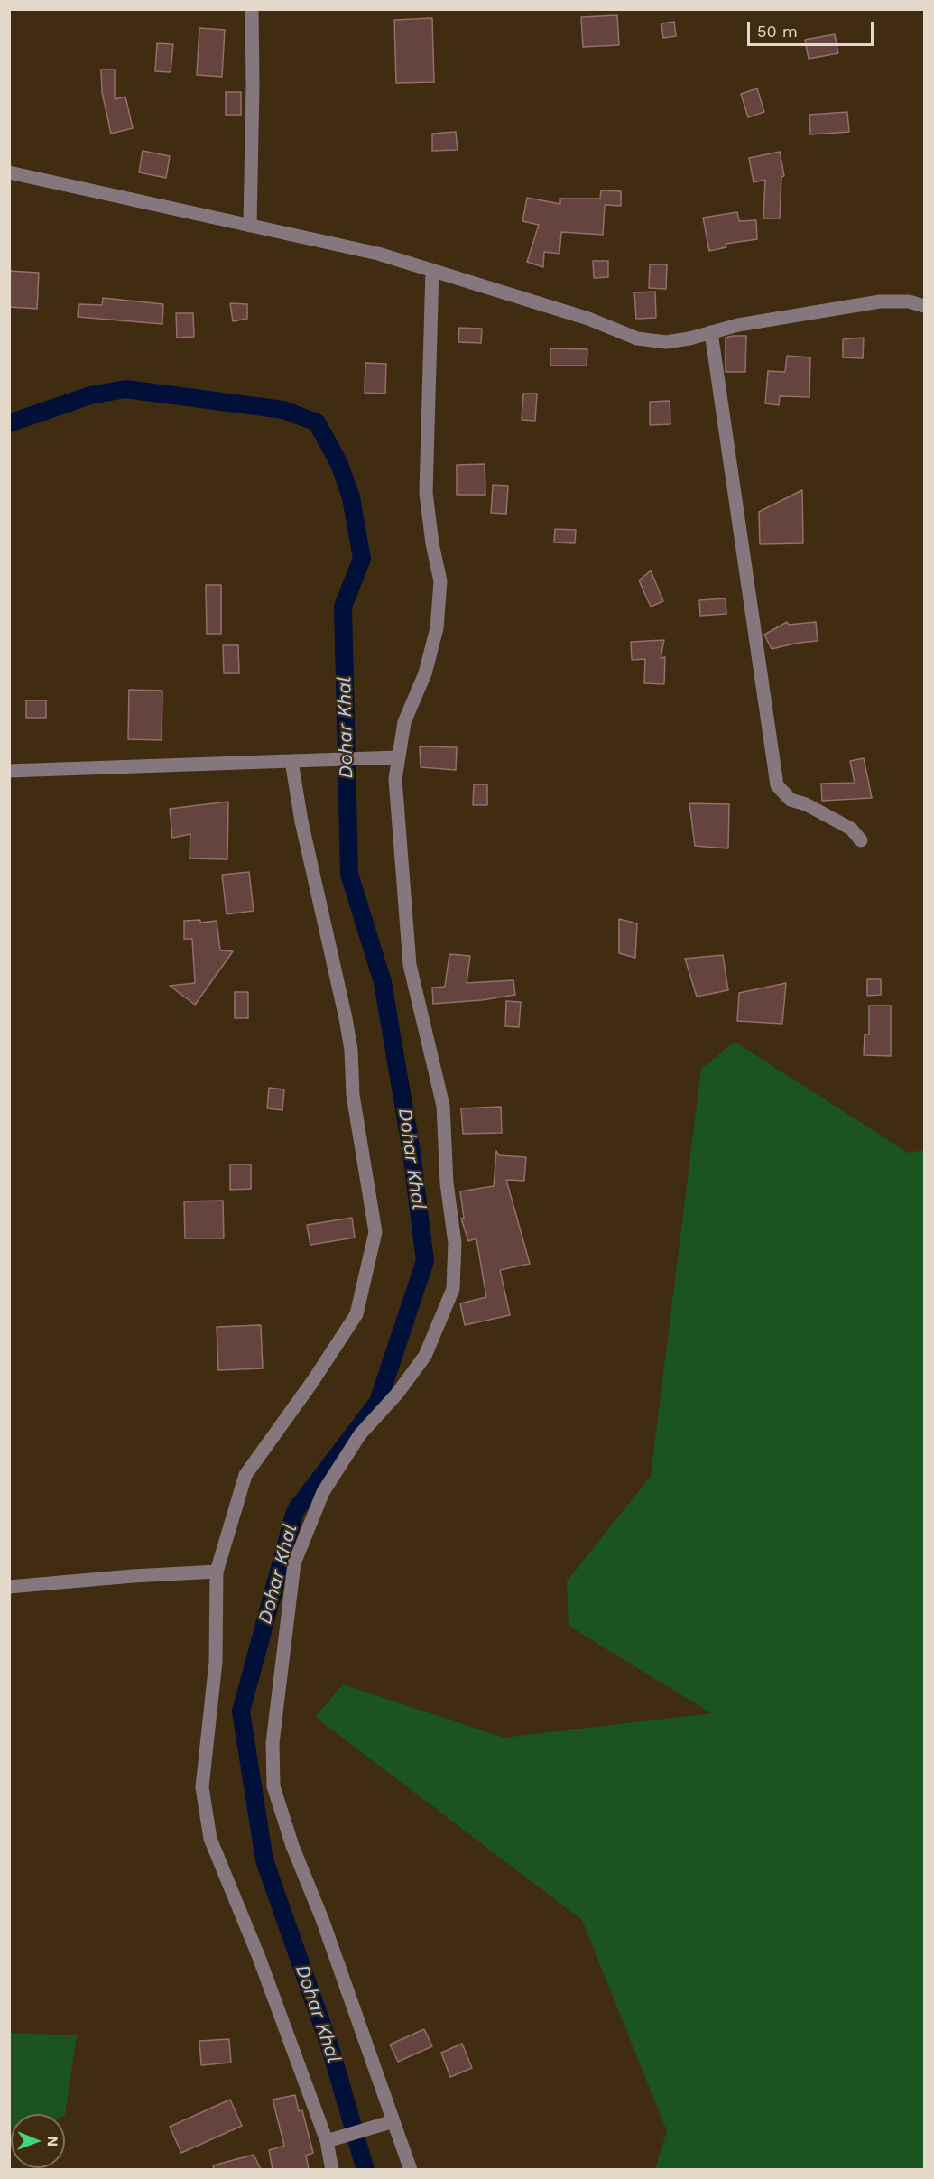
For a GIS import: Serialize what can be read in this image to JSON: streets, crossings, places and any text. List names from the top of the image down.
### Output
{
  "water": ["Dohar Khal"],
  "scale_bar": "50 m",
  "north": "right"
}
